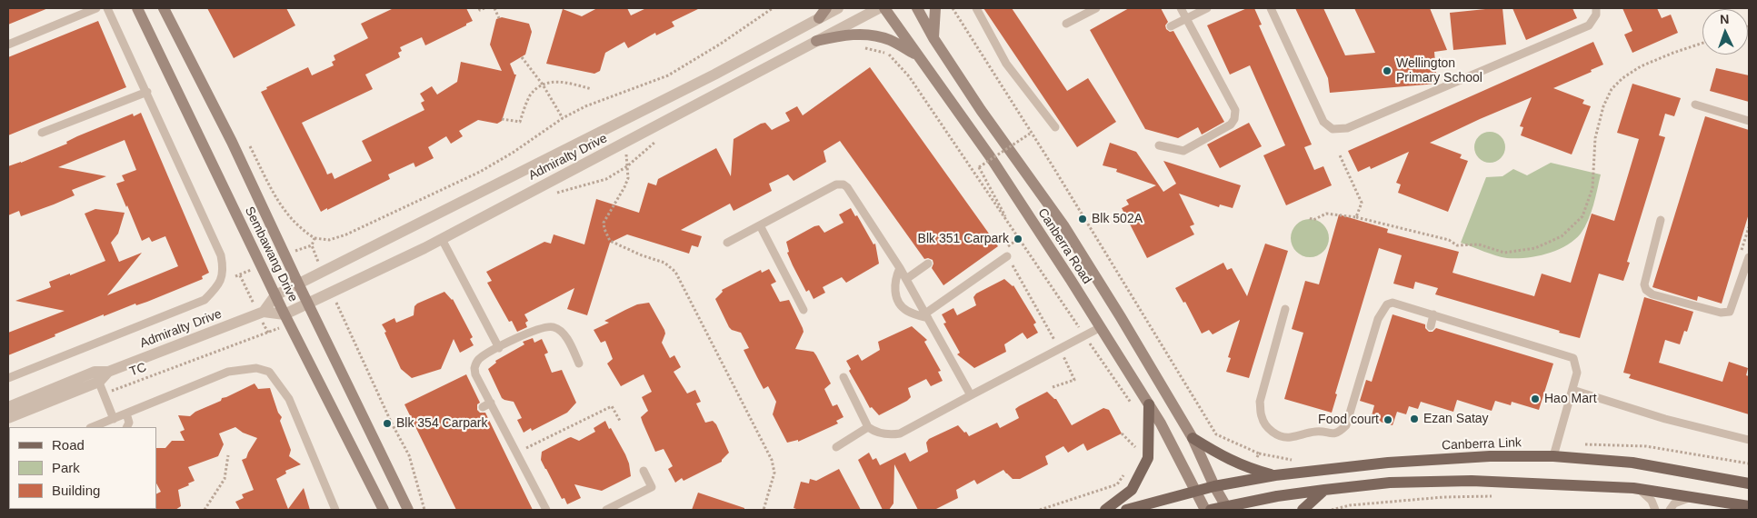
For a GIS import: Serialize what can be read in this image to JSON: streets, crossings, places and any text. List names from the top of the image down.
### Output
{
  "streets": {
    "main road": ["Canberra Road", "Sembawang Drive", "Canberra Link"],
    "street": ["Admiralty Drive"],
    "path": ["TC"]
  },
  "crossings": [
    ["Admiralty Drive", "Sembawang Drive"],
    ["Canberra Road", "Canberra Link"]
  ],
  "places": [
    "Wellington Primary School",
    "Blk 502A",
    "Blk 351 Carpark",
    "Hao Mart",
    "Ezan Satay",
    "Food court",
    "Blk 354 Carpark"
  ],
  "legend": ["Road", "Park", "Building"],
  "north": "top"
}
